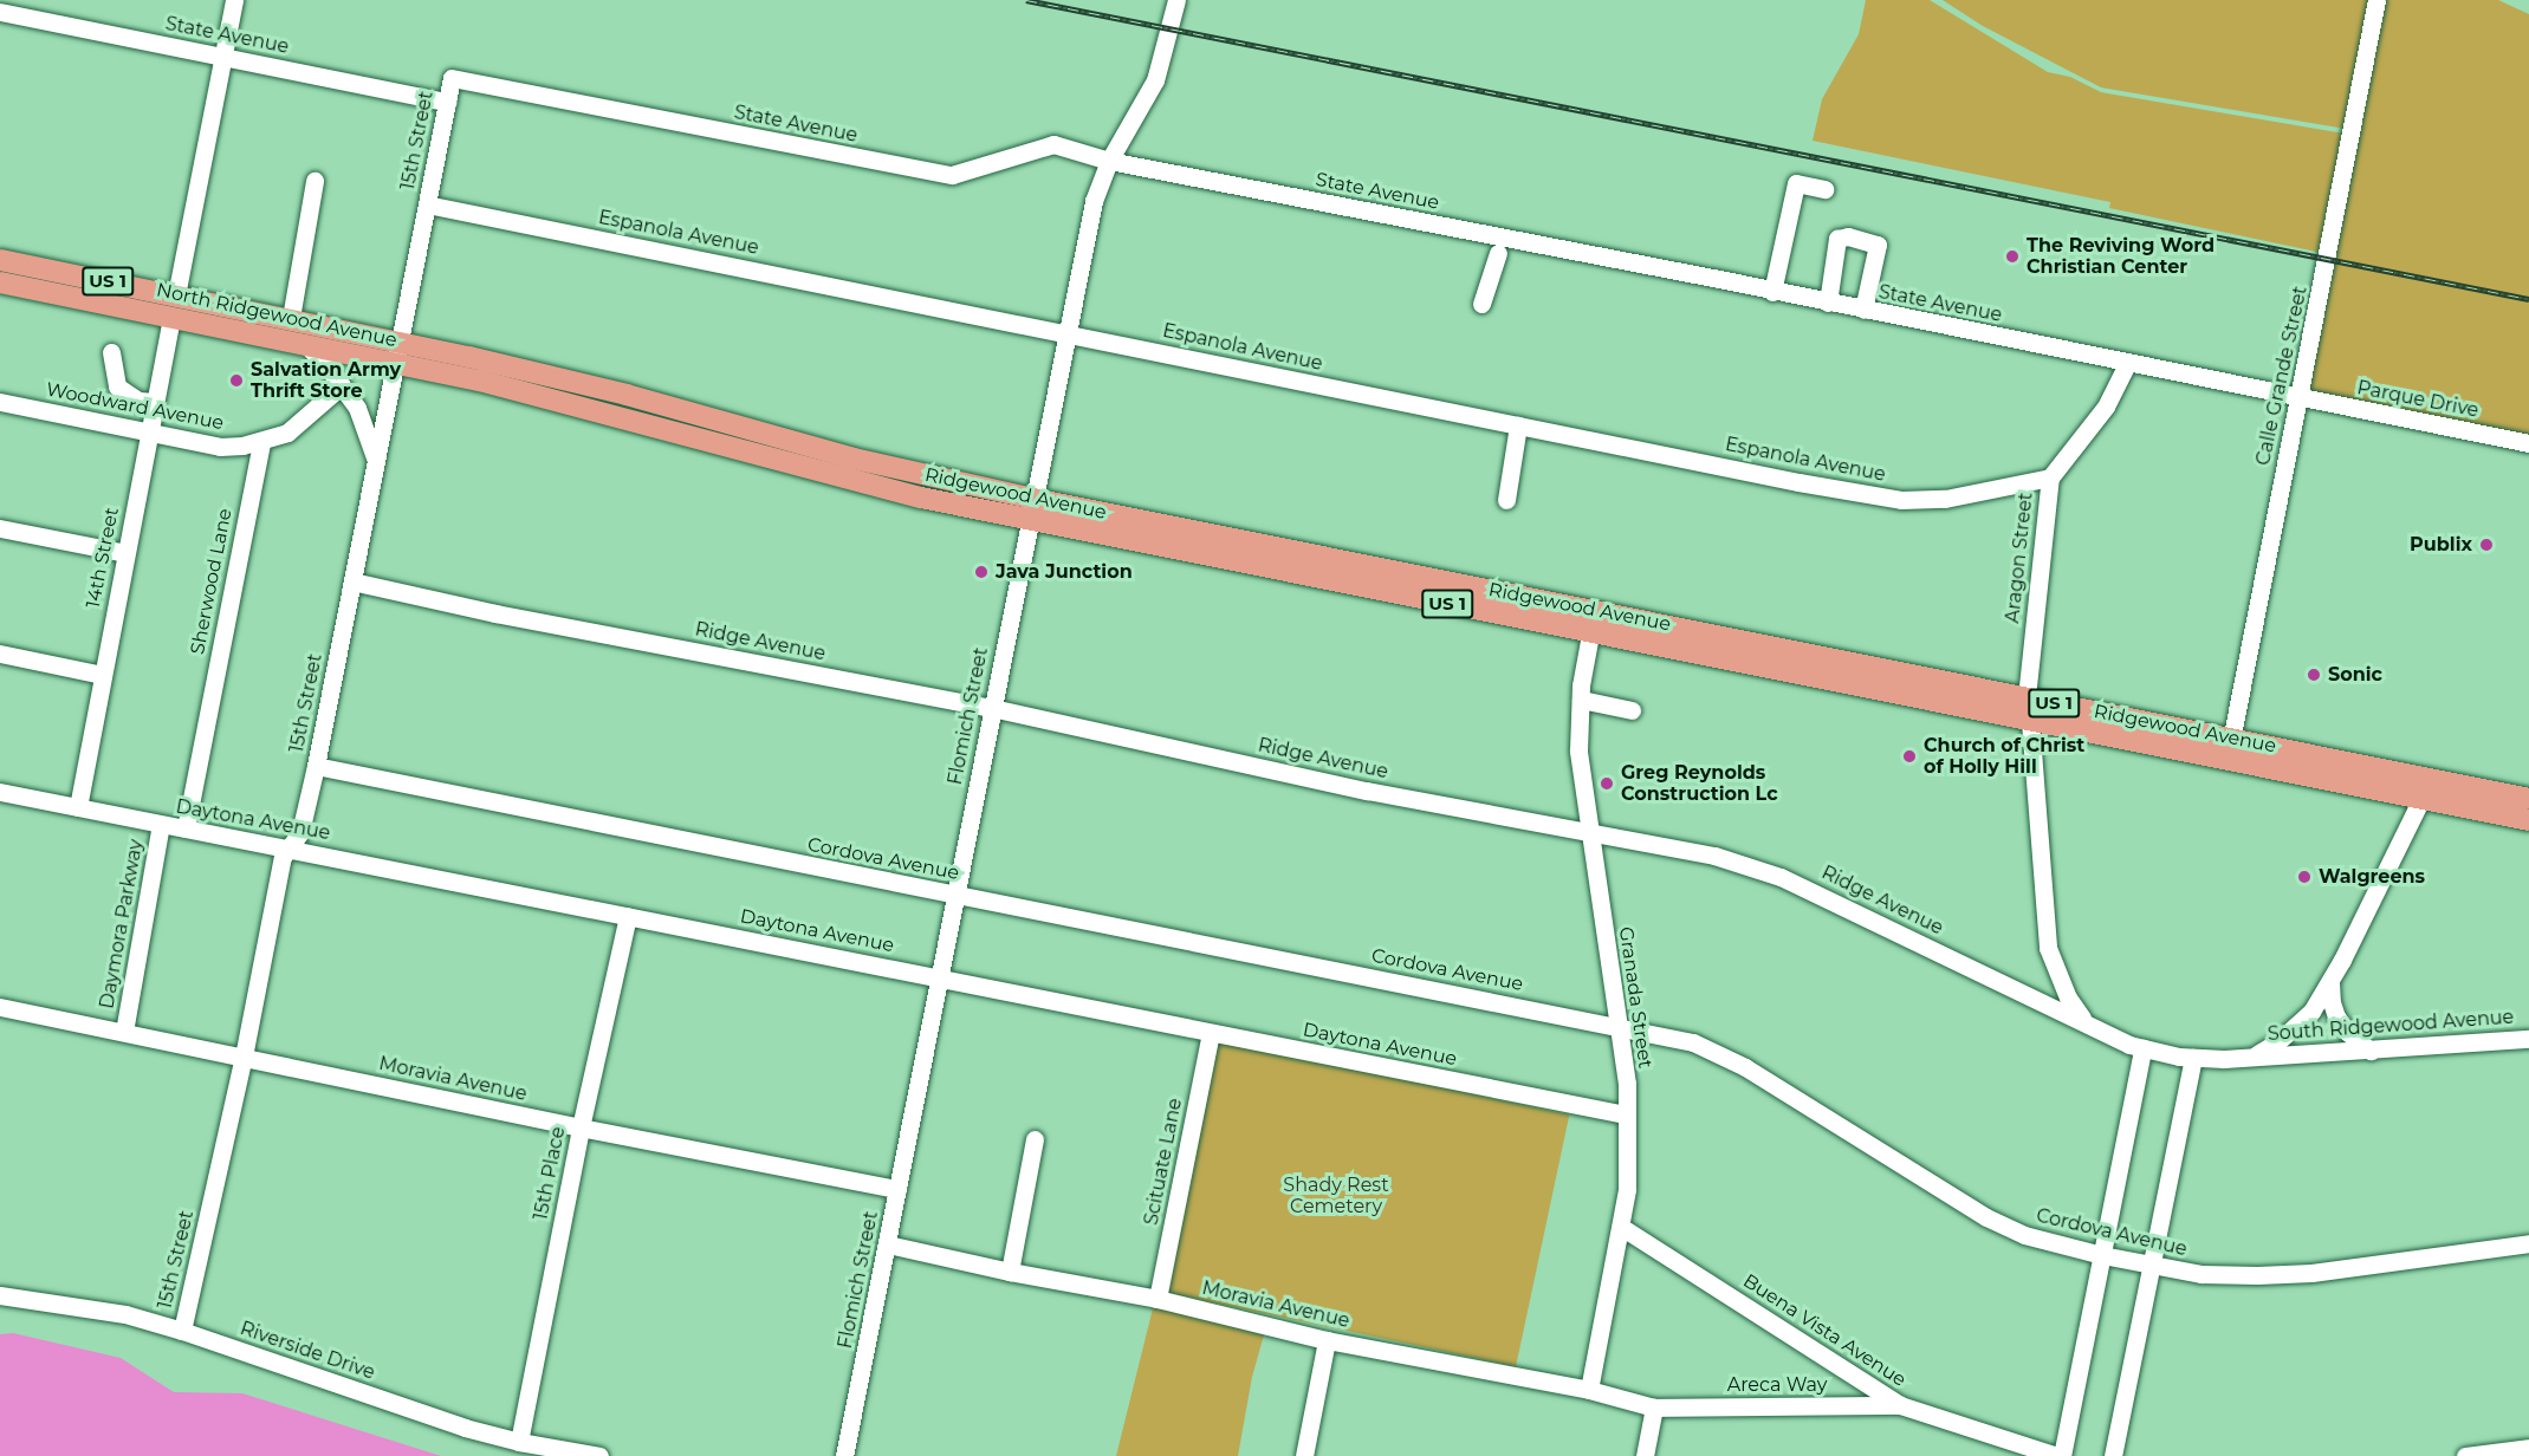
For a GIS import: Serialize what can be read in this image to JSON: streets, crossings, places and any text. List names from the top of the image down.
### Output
{
  "streets": {
    "main road": ["US 1", "North Ridgewood Avenue", "Ridgewood Avenue"],
    "street": [
      "State Avenue",
      "15th Street",
      "Espanola Avenue",
      "Calle Grande Street",
      "Parque Drive",
      "Woodward Avenue",
      "14th Street",
      "Aragon Street",
      "Sherwood Lane",
      "Ridge Avenue",
      "Flomich Street",
      "Daytona Avenue",
      "Cordova Avenue",
      "Daymora Parkway",
      "Granada Street",
      "South Ridgewood Avenue",
      "Moravia Avenue",
      "Scituate Lane",
      "15th Place",
      "Buena Vista Avenue",
      "Riverside Drive",
      "Areca Way"
    ]
  },
  "crossings": [
    ["State Avenue", "15th Street"],
    ["State Avenue", "Calle Grande Street"],
    ["State Avenue", "Parque Drive"],
    ["State Avenue", "Aragon Street"],
    ["State Avenue", "Flomich Street"],
    ["15th Street", "Espanola Avenue"],
    ["15th Street", "North Ridgewood Avenue"],
    ["15th Street", "Ridge Avenue"],
    ["15th Street", "Daytona Avenue"],
    ["15th Street", "Cordova Avenue"],
    ["15th Street", "Moravia Avenue"],
    ["15th Street", "Riverside Drive"],
    ["Espanola Avenue", "Aragon Street"],
    ["Espanola Avenue", "Flomich Street"],
    ["North Ridgewood Avenue", "Ridgewood Avenue"],
    ["North Ridgewood Avenue", "14th Street"],
    ["Calle Grande Street", "Parque Drive"],
    ["Calle Grande Street", "Ridgewood Avenue"],
    ["Woodward Avenue", "14th Street"],
    ["Woodward Avenue", "Sherwood Lane"],
    ["Ridgewood Avenue", "Aragon Street"],
    ["Ridgewood Avenue", "Flomich Street"],
    ["Ridgewood Avenue", "Granada Street"],
    ["14th Street", "Daytona Avenue"],
    ["Sherwood Lane", "Daytona Avenue"],
    ["Ridge Avenue", "Flomich Street"],
    ["Ridge Avenue", "Granada Street"],
    ["Ridge Avenue", "South Ridgewood Avenue"],
    ["Flomich Street", "Daytona Avenue"],
    ["Flomich Street", "Cordova Avenue"],
    ["Flomich Street", "Moravia Avenue"],
    ["Daytona Avenue", "Daymora Parkway"],
    ["Daytona Avenue", "Granada Street"],
    ["Daytona Avenue", "Scituate Lane"],
    ["Daytona Avenue", "15th Place"],
    ["Cordova Avenue", "Granada Street"],
    ["Daymora Parkway", "Moravia Avenue"],
    ["Granada Street", "Moravia Avenue"],
    ["Granada Street", "Buena Vista Avenue"],
    ["Moravia Avenue", "Scituate Lane"],
    ["Moravia Avenue", "15th Place"],
    ["Moravia Avenue", "Areca Way"],
    ["15th Place", "Riverside Drive"],
    ["Buena Vista Avenue", "Areca Way"]
  ],
  "parks": ["Shady Rest Cemetery"],
  "places": [
    "The Reviving Word Christian Center",
    "Salvation Army Thrift Store",
    "Publix",
    "Java Junction",
    "Sonic",
    "Church of Christ of Holly Hill",
    "Greg Reynolds Construction Lc",
    "Walgreens"
  ]
}
